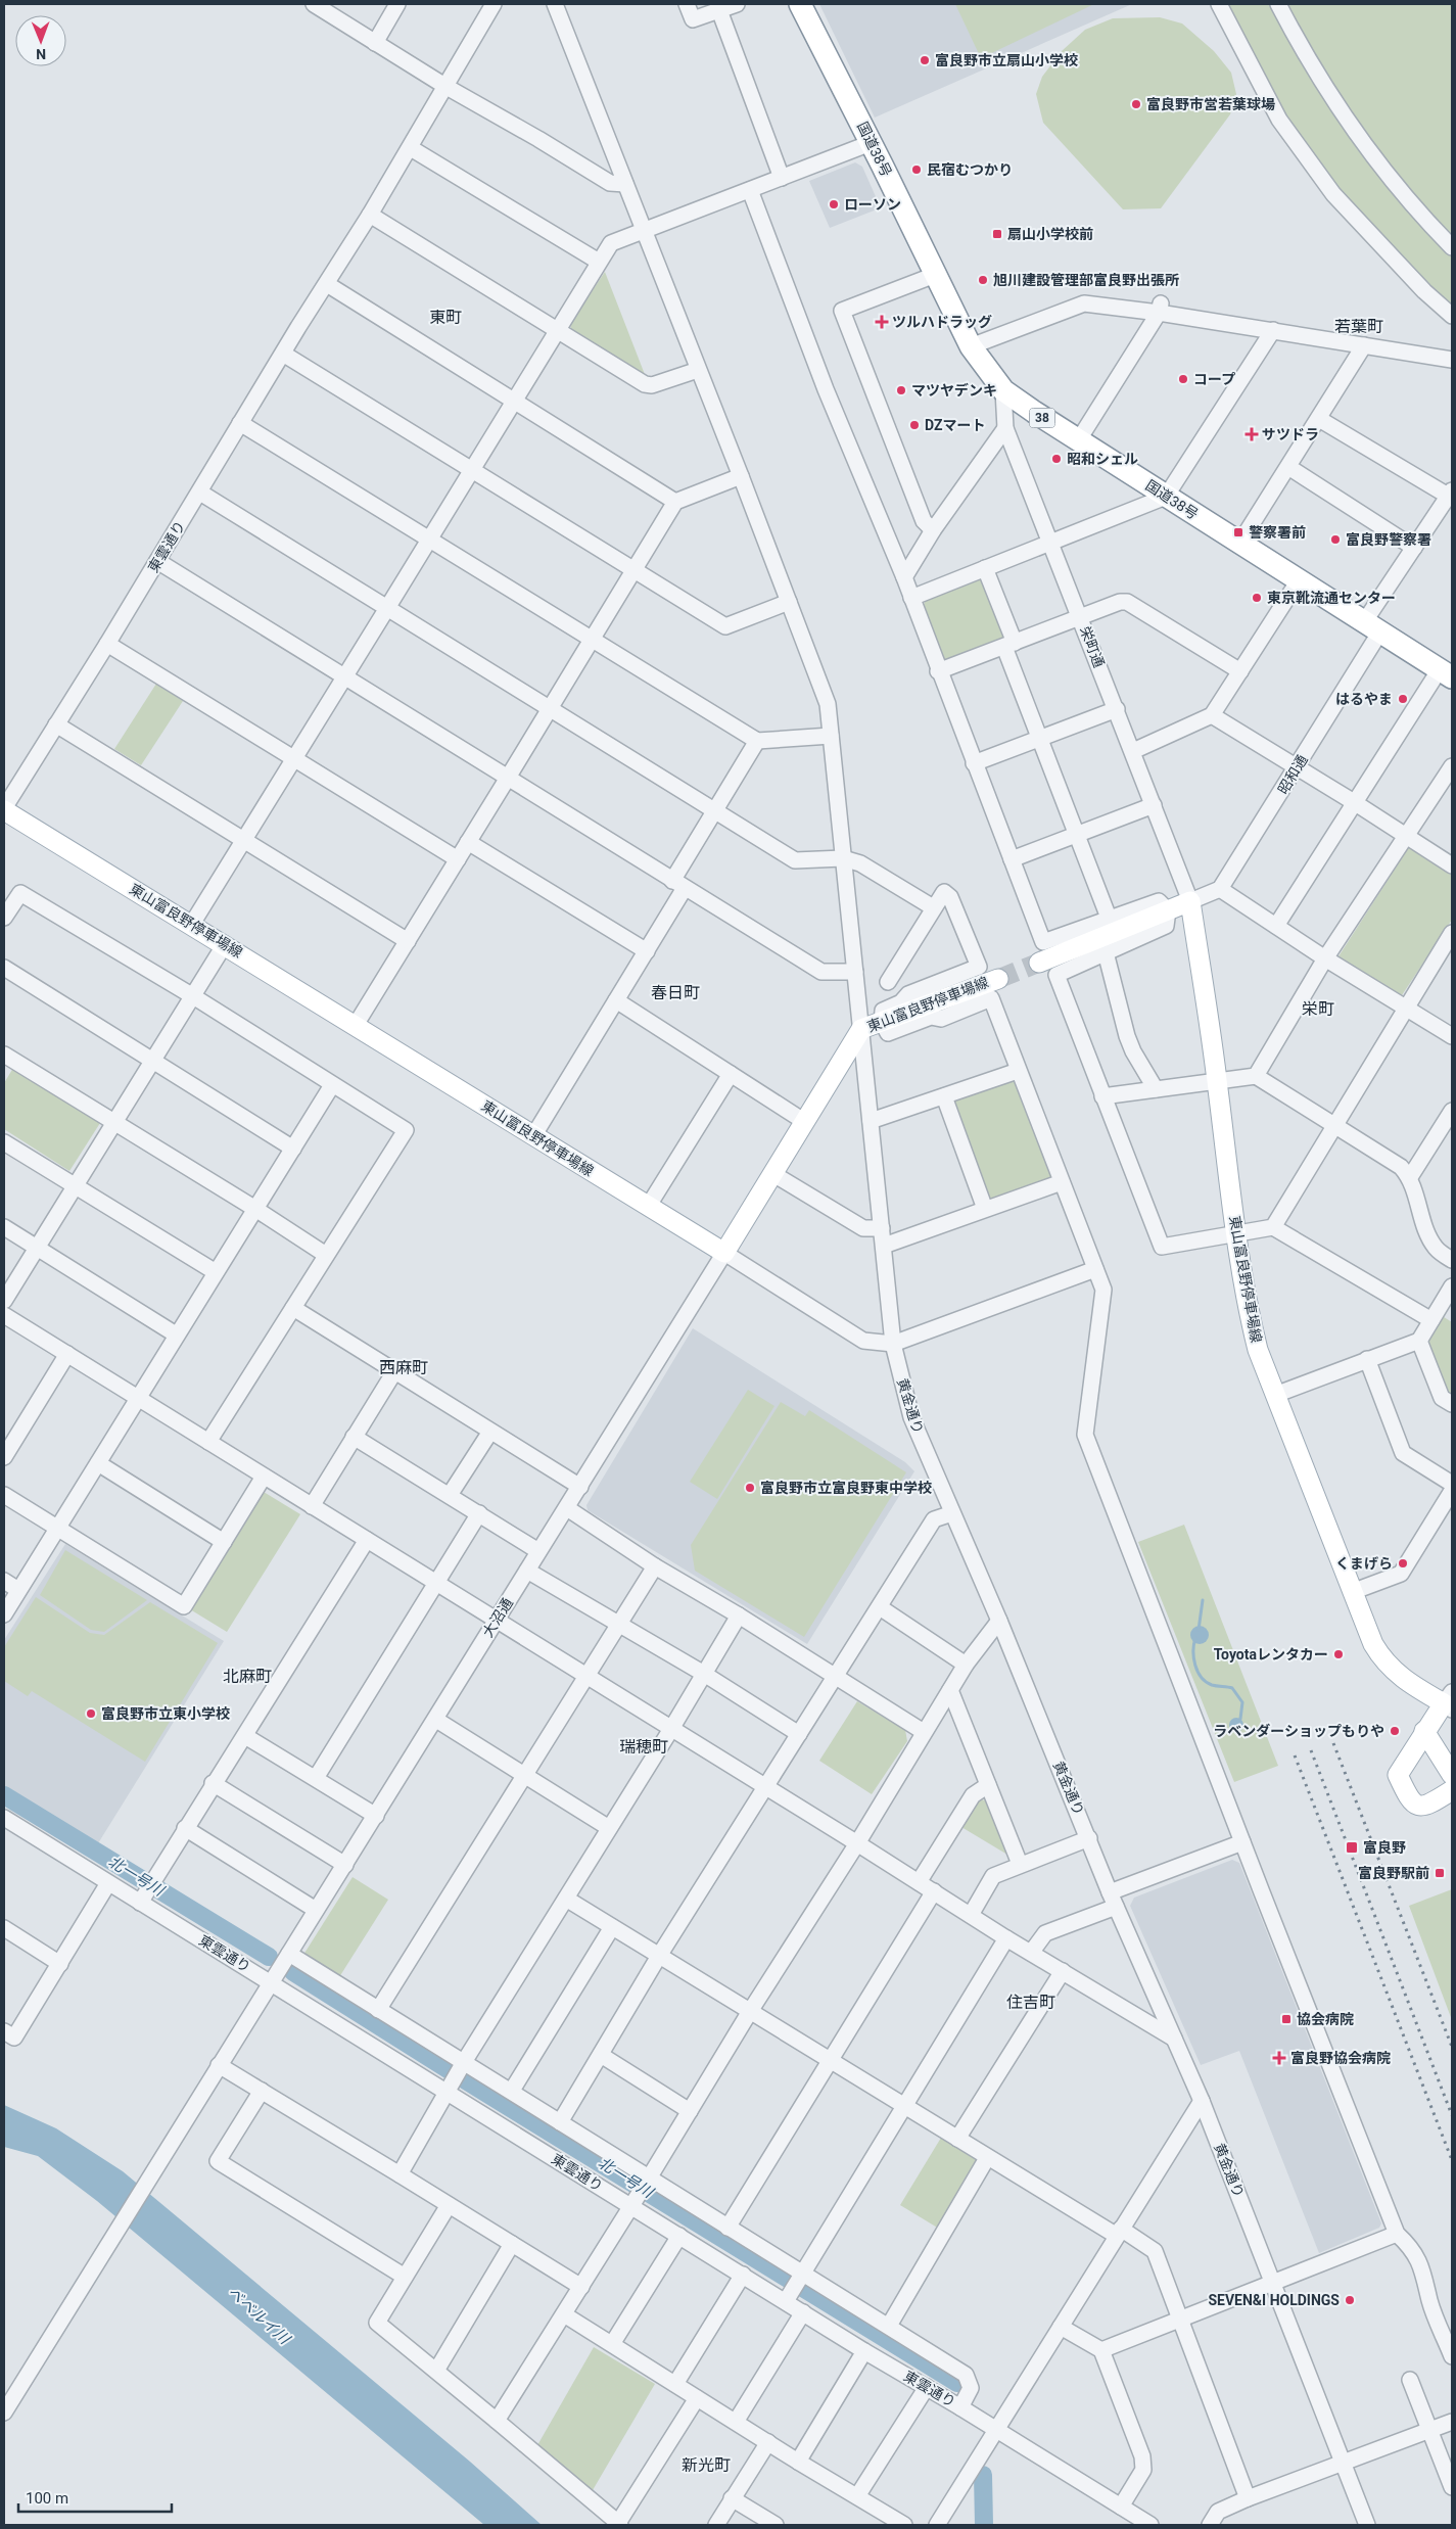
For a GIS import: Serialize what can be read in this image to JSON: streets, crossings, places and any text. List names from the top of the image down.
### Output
{
  "streets": {
    "highway": ["国道38号", "38"],
    "main road": ["東山富良野停車場線"],
    "street": [
      "東雲通り",
      "栄町通",
      "昭和通",
      "黄金通り",
      "大沼通"
    ]
  },
  "crossings": [
    ["国道38号", "栄町通"],
    ["国道38号", "昭和通"],
    ["東雲通り", "東山富良野停車場線"],
    ["東雲通り", "大沼通"],
    ["栄町通", "東山富良野停車場線"],
    ["東山富良野停車場線", "黄金通り"],
    ["東山富良野停車場線", "大沼通"]
  ],
  "districts": [
    "東町",
    "若葉町",
    "春日町",
    "栄町",
    "西麻町",
    "北麻町",
    "瑞穂町",
    "住吉町",
    "新光町"
  ],
  "water": ["北一号川", "ベベルイ川"],
  "places": {
    "other": [
      "富良野市立扇山小学校",
      "富良野市営若葉球場",
      "民宿むつかり",
      "ローソン",
      "旭川建設管理部富良野出張所",
      "コープ",
      "マツヤデンキ",
      "DZマート",
      "昭和シェル",
      "富良野警察署",
      "東京靴流通センター",
      "はるやま",
      "富良野市立富良野東中学校",
      "くまげら",
      "Toyotaレンタカー",
      "富良野市立東小学校",
      "ラベンダーショップもりや",
      "SEVEN&I HOLDINGS"
    ],
    "transit": [
      "扇山小学校前",
      "警察署前",
      "富良野",
      "富良野駅前",
      "協会病院"
    ],
    "health": ["ツルハドラッグ", "サツドラ", "富良野協会病院"]
  },
  "scale_bar": "100 m",
  "north": "bottom"
}
